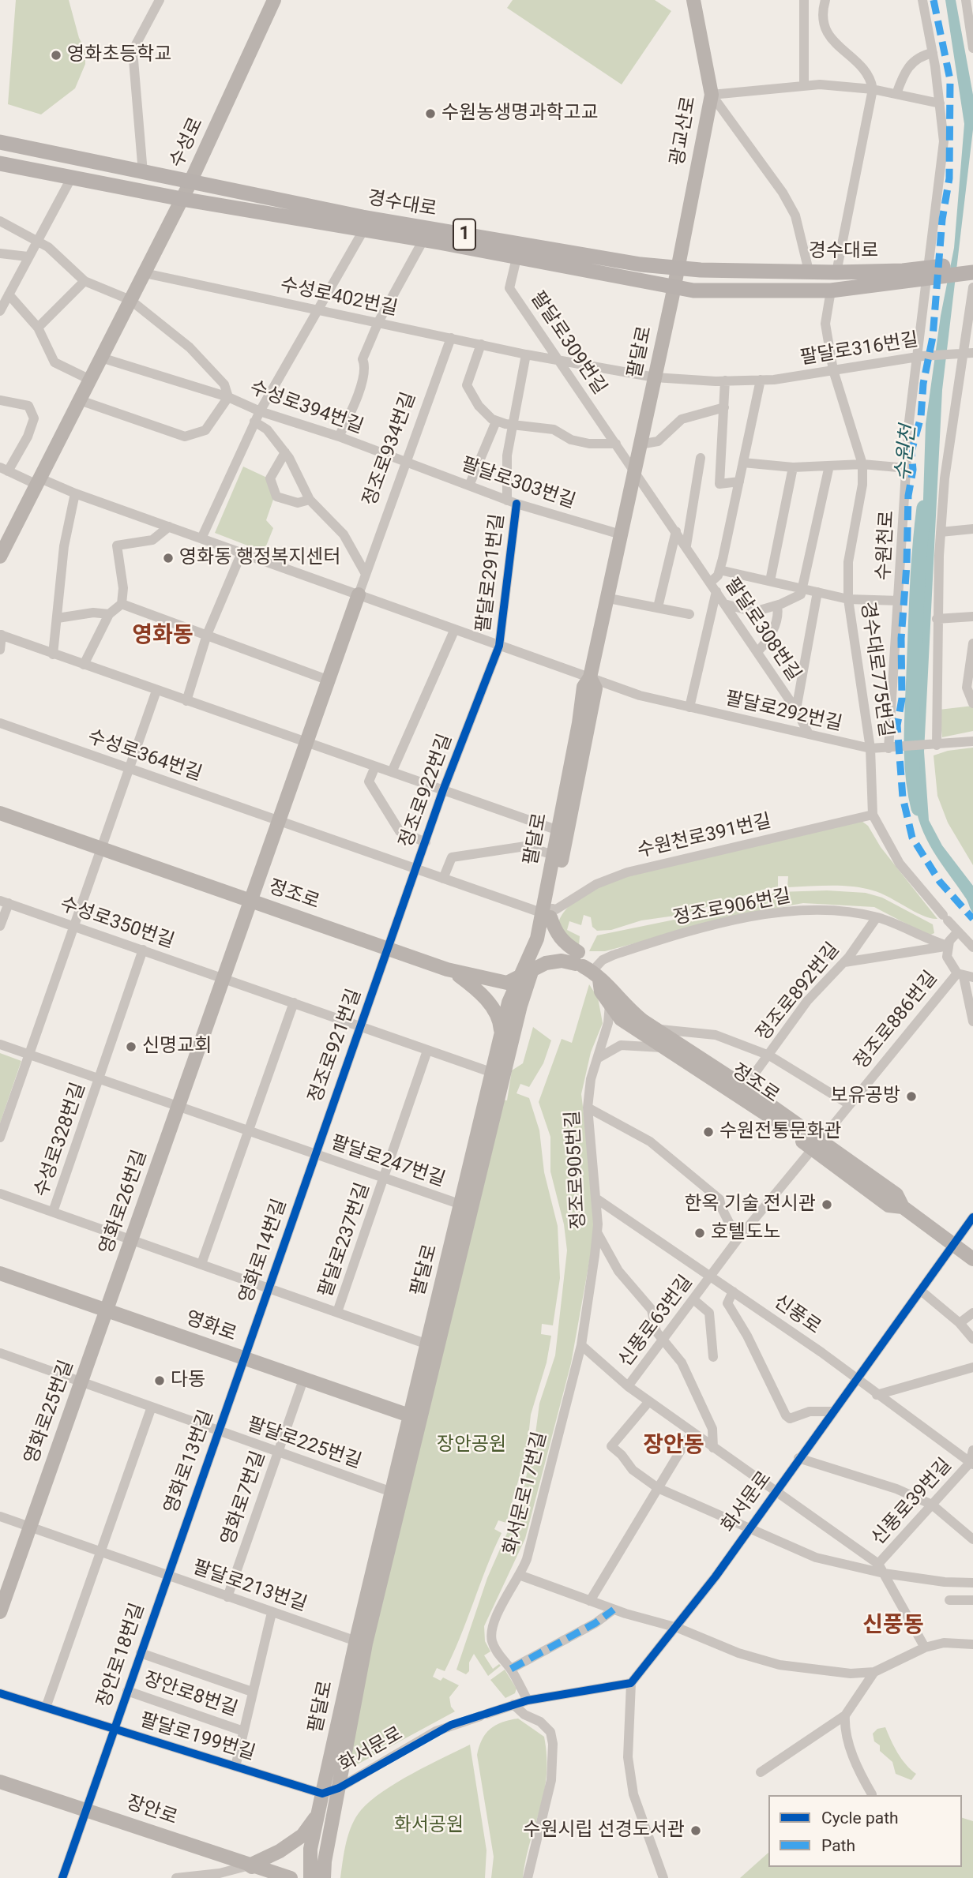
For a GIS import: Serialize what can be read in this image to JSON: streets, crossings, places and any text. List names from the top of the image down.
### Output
{
  "streets": {
    "main road": [
      "광교산로",
      "수성로",
      "경수대로",
      "1",
      "팔달로",
      "정조로934번길",
      "정조로",
      "영화로26번길",
      "영화로",
      "영화로25번길",
      "장안로"
    ],
    "street": [
      "수성로402번길",
      "팔달로309번길",
      "팔달로316번길",
      "수성로394번길",
      "팔달로303번길",
      "수원천로",
      "팔달로291번길",
      "팔달로308번길",
      "경수대로775번길",
      "팔달로292번길",
      "수성로364번길",
      "정조로922번길",
      "수원천로391번길",
      "정조로906번길",
      "수성로350번길",
      "정조로892번길",
      "정조로886번길",
      "정조로921번길",
      "수성로328번길",
      "팔달로247번길",
      "정조로905번길",
      "팔달로237번길",
      "영화로14번길",
      "신풍로",
      "신풍로63번길",
      "팔달로225번길",
      "영화로13번길",
      "화서문로17번길",
      "영화로7번길",
      "화서문로",
      "신풍로39번길",
      "팔달로213번길",
      "장안로18번길",
      "장안로8번길",
      "팔달로199번길"
    ]
  },
  "crossings": [
    ["광교산로", "경수대로"],
    ["광교산로", "팔달로"],
    ["수성로", "경수대로"],
    ["수성로", "수성로402번길"],
    ["수성로", "수성로394번길"],
    ["수성로", "팔달로291번길"],
    ["경수대로", "1"],
    ["경수대로", "팔달로309번길"],
    ["경수대로", "팔달로"],
    ["경수대로", "수원천로"],
    ["경수대로", "경수대로775번길"],
    ["1", "수원천로"],
    ["수성로402번길", "팔달로309번길"],
    ["수성로402번길", "팔달로316번길"],
    ["수성로402번길", "팔달로"],
    ["수성로402번길", "정조로934번길"],
    ["팔달로309번길", "팔달로"],
    ["팔달로309번길", "팔달로308번길"],
    ["팔달로316번길", "팔달로"],
    ["팔달로316번길", "수원천로"],
    ["팔달로316번길", "경수대로775번길"],
    ["팔달로", "팔달로303번길"],
    ["팔달로", "팔달로291번길"],
    ["팔달로", "팔달로308번길"],
    ["팔달로", "팔달로292번길"],
    ["팔달로", "수성로364번길"],
    ["팔달로", "수원천로391번길"],
    ["팔달로", "정조로"],
    ["팔달로", "수성로350번길"],
    ["팔달로", "팔달로247번길"],
    ["팔달로", "팔달로237번길"],
    ["팔달로", "영화로"],
    ["팔달로", "팔달로225번길"],
    ["팔달로", "화서문로"],
    ["팔달로", "팔달로213번길"],
    ["팔달로", "팔달로199번길"],
    ["수성로394번길", "정조로934번길"],
    ["수성로394번길", "팔달로303번길"],
    ["정조로934번길", "팔달로303번길"],
    ["정조로934번길", "팔달로291번길"],
    ["정조로934번길", "수성로364번길"],
    ["정조로934번길", "정조로"],
    ["정조로934번길", "수성로350번길"],
    ["정조로934번길", "영화로26번길"],
    ["팔달로303번길", "팔달로291번길"],
    ["수원천로", "팔달로292번길"],
    ["팔달로291번길", "팔달로292번길"],
    ["팔달로291번길", "정조로922번길"],
    ["팔달로308번길", "팔달로292번길"],
    ["경수대로775번길", "팔달로292번길"],
    ["경수대로775번길", "수원천로391번길"],
    ["수성로364번길", "정조로922번길"],
    ["수성로364번길", "수원천로391번길"],
    ["정조로922번길", "정조로"],
    ["정조로922번길", "정조로921번길"],
    ["정조로", "정조로906번길"],
    ["정조로", "정조로892번길"],
    ["정조로", "정조로886번길"],
    ["정조로", "정조로921번길"],
    ["정조로", "정조로905번길"],
    ["정조로", "화서문로"],
    ["정조로906번길", "정조로892번길"],
    ["수성로350번길", "정조로921번길"],
    ["수성로350번길", "수성로328번길"],
    ["수성로350번길", "팔달로247번길"],
    ["수성로350번길", "영화로26번길"],
    ["정조로886번길", "신풍로63번길"],
    ["정조로921번길", "팔달로247번길"],
    ["정조로921번길", "영화로14번길"],
    ["수성로328번길", "팔달로247번길"],
    ["수성로328번길", "영화로26번길"],
    ["수성로328번길", "팔달로237번길"],
    ["팔달로247번길", "영화로26번길"],
    ["팔달로247번길", "팔달로237번길"],
    ["팔달로247번길", "영화로14번길"],
    ["정조로905번길", "신풍로"],
    ["정조로905번길", "화서문로17번길"],
    ["영화로26번길", "팔달로237번길"],
    ["영화로26번길", "영화로"],
    ["영화로26번길", "영화로25번길"],
    ["팔달로237번길", "영화로14번길"],
    ["영화로14번길", "영화로"],
    ["영화로14번길", "영화로13번길"],
    ["신풍로", "신풍로63번길"],
    ["신풍로", "화서문로"],
    ["신풍로", "신풍로39번길"],
    ["영화로", "영화로25번길"],
    ["영화로", "영화로13번길"],
    ["영화로", "영화로7번길"],
    ["영화로25번길", "팔달로225번길"],
    ["영화로25번길", "팔달로213번길"],
    ["팔달로225번길", "영화로13번길"],
    ["팔달로225번길", "영화로7번길"],
    ["영화로13번길", "팔달로213번길"],
    ["영화로13번길", "장안로18번길"],
    ["화서문로17번길", "화서문로"],
    ["영화로7번길", "팔달로213번길"],
    ["화서문로", "팔달로199번길"],
    ["팔달로213번길", "장안로18번길"],
    ["팔달로213번길", "장안로8번길"],
    ["장안로18번길", "장안로8번길"],
    ["장안로18번길", "팔달로199번길"],
    ["장안로18번길", "장안로"],
    ["장안로8번길", "팔달로199번길"]
  ],
  "districts": ["영화동", "장안동", "신풍동"],
  "water": ["수원천"],
  "parks": ["장안공원", "화서공원"],
  "places": [
    "영화초등학교",
    "수원농생명과학고교",
    "영화동 행정복지센터",
    "신명교회",
    "보유공방",
    "수원전통문화관",
    "한옥 기술 전시관",
    "호텔도노",
    "다동",
    "수원시립 선경도서관"
  ],
  "legend": ["Cycle path", "Path"]
}
